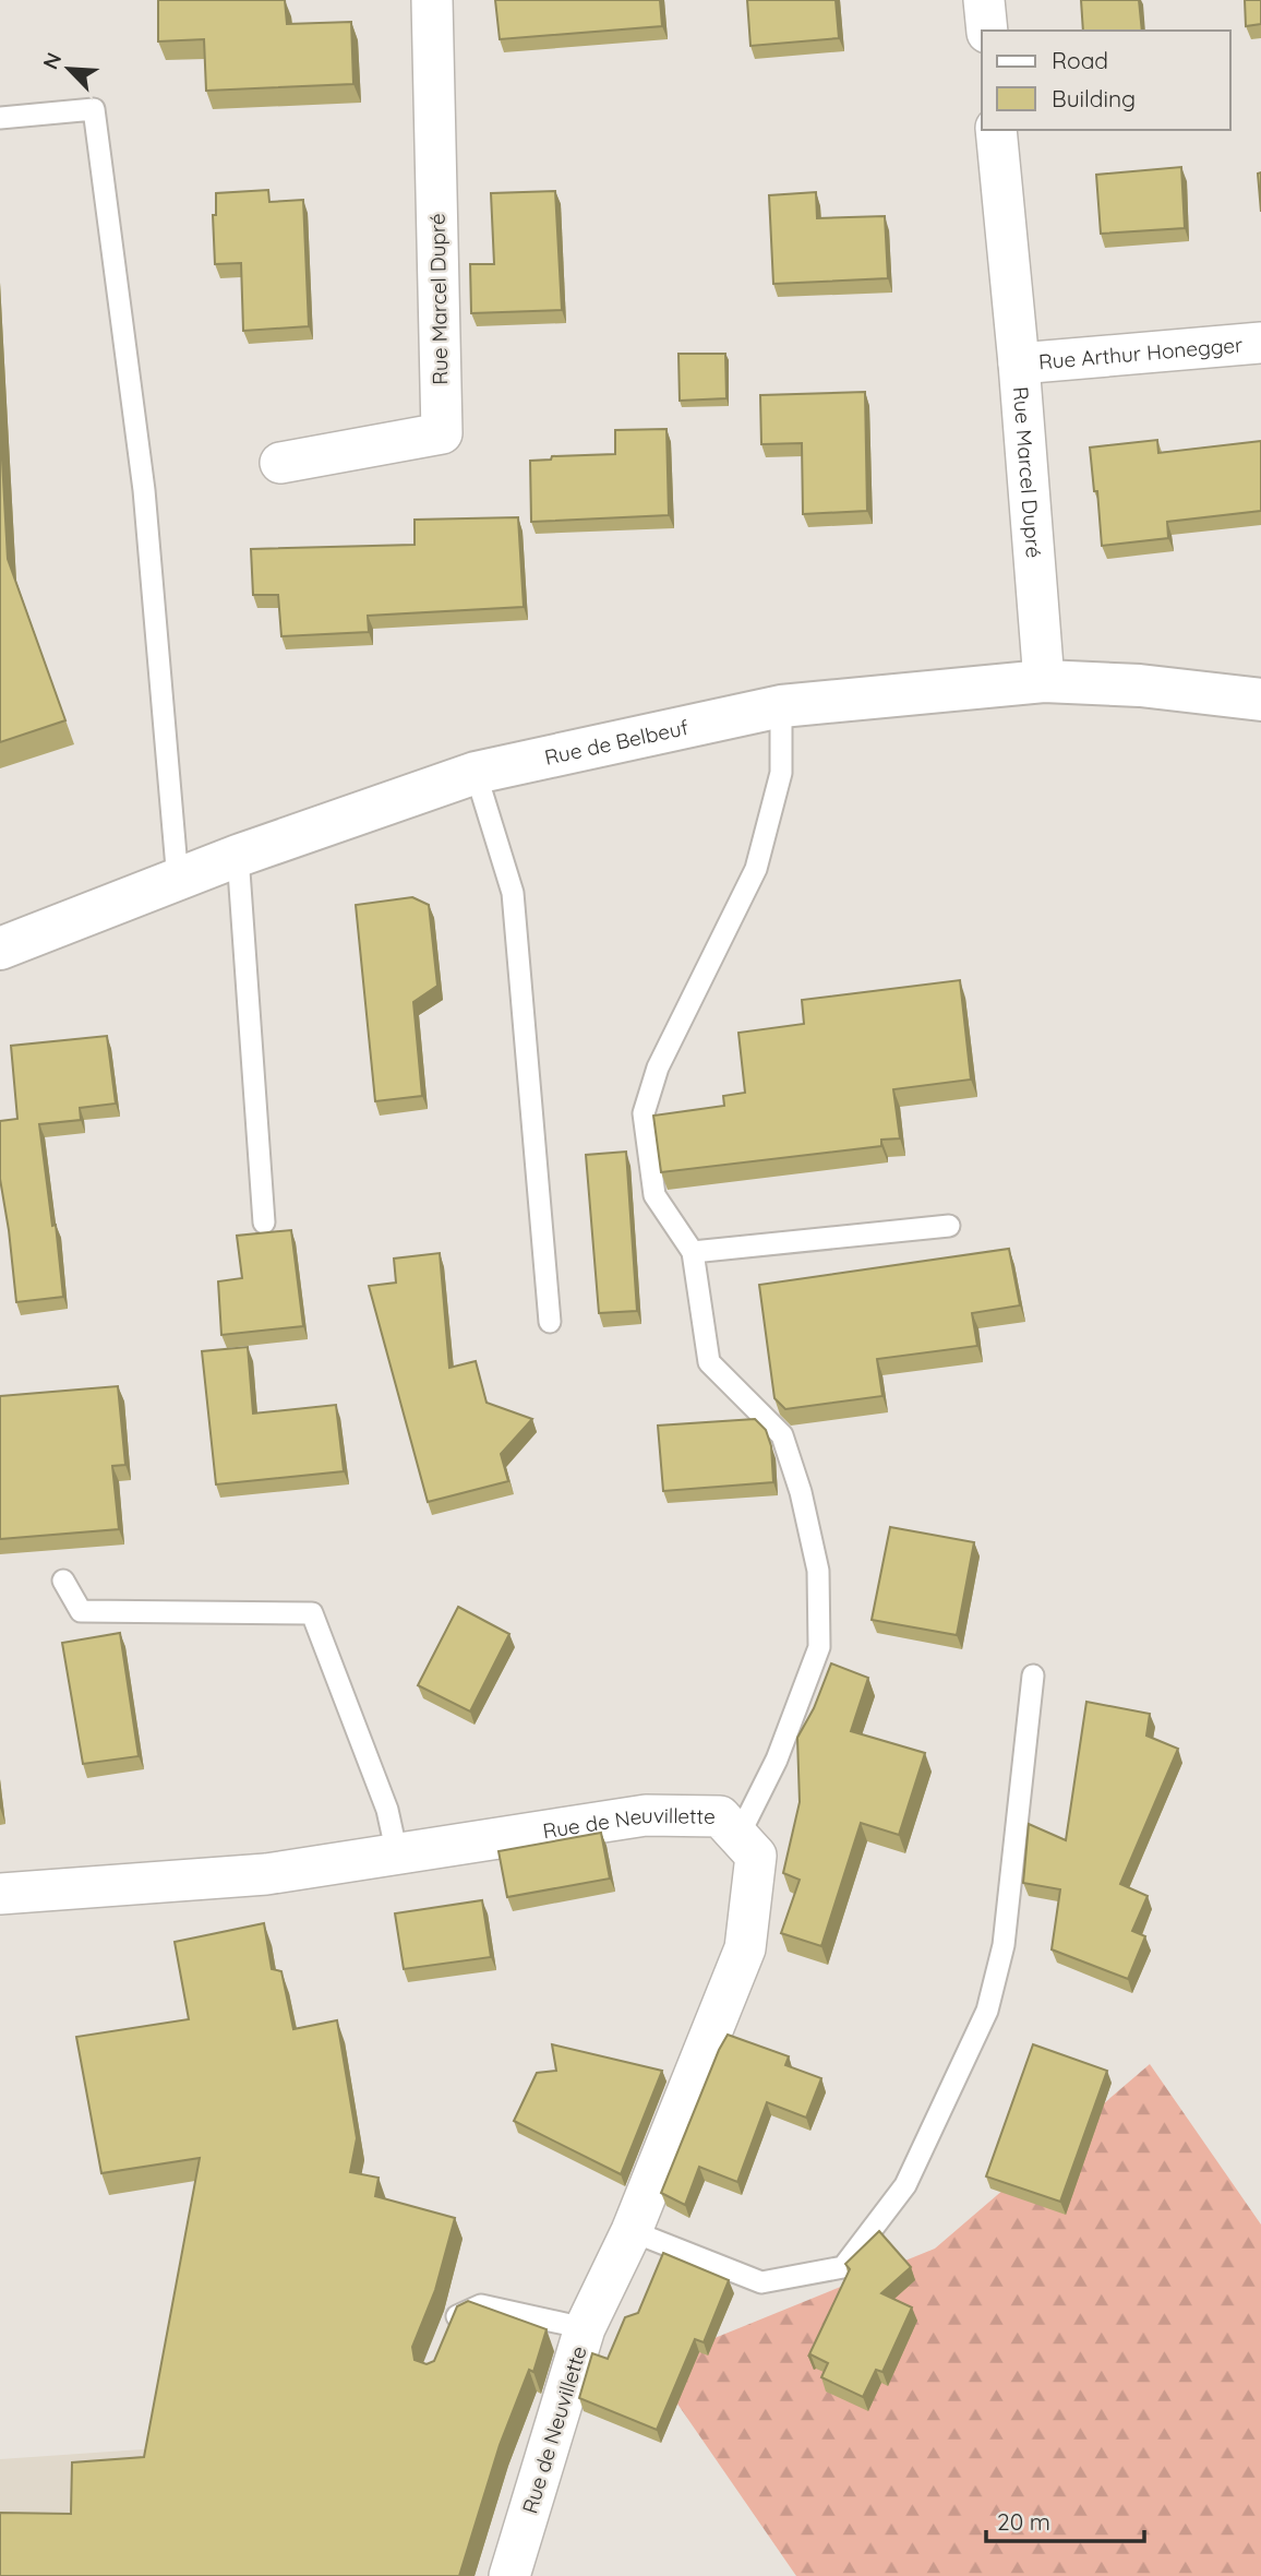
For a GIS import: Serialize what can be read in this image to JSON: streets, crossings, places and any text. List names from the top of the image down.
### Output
{
  "streets": {
    "street": [
      "Rue Marcel Dupré",
      "Rue Arthur Honegger",
      "Rue de Belbeuf",
      "Rue de Neuvillette"
    ]
  },
  "crossings": [
    ["Rue Marcel Dupré", "Rue Arthur Honegger"],
    ["Rue Marcel Dupré", "Rue de Belbeuf"]
  ],
  "legend": ["Road", "Building"],
  "scale_bar": "20 m",
  "north": "top left"
}
